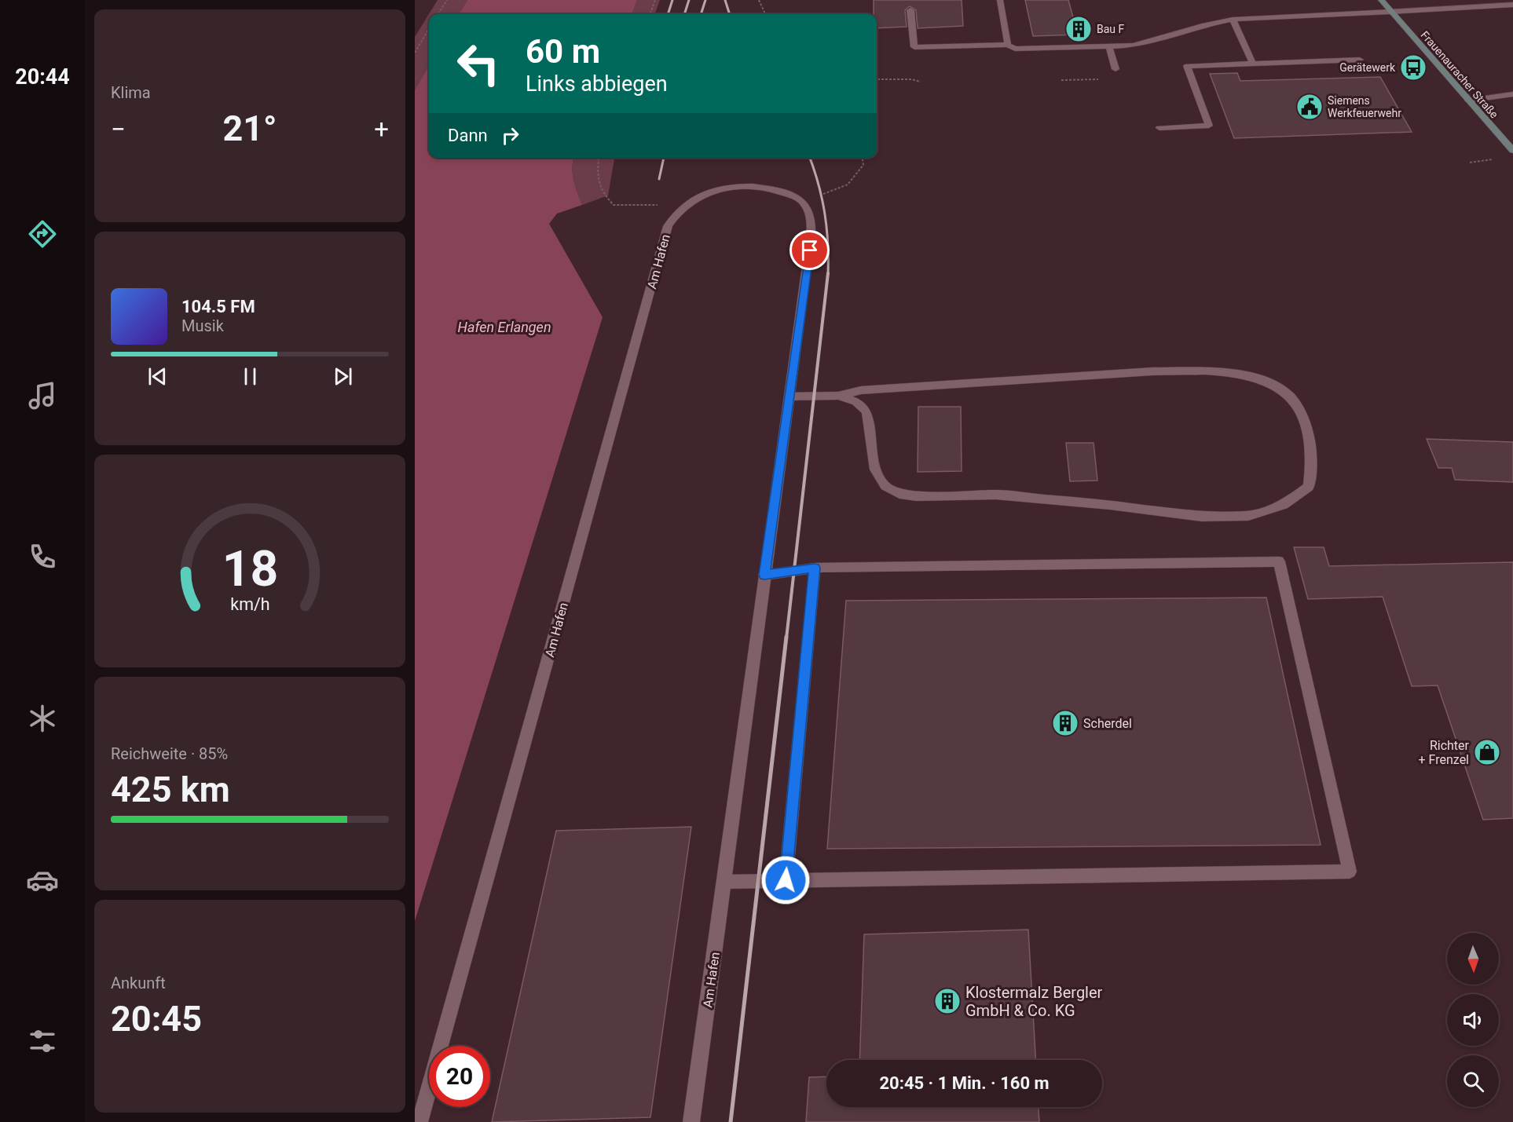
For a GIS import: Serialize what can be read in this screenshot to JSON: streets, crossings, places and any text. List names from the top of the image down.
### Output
{
  "streets": {
    "main road": ["Frauenauracher Straße"],
    "street": ["Am Hafen"]
  },
  "water": ["Hafen Erlangen"],
  "places": {
    "building": ["Bau F", "Scherdel", "Klostermalz Bergler GmbH & Co. KG"],
    "bus stop": ["Gerätewerk"],
    "public building": ["Siemens Werkfeuerwehr"],
    "shop": ["Richter + Frenzel"]
  },
  "north": "bottom",
  "page": {
    "tabs": "20:44",
    "tile": [
      "Klima",
      ["Reichweite · 85%", "425 km"],
      ["Ankunft", "20:45"]
    ],
    "turn": ["60 m", "Links abbiegen"],
    "heat": ["−", "21°", "+"],
    "then": "Dann",
    "song": ["104.5 FM", "Musik"],
    "limit": "20",
    "trip": "20:45 · 1 Min. · 160 m",
    "gauge": ["18", "km/h"]
  }
}
